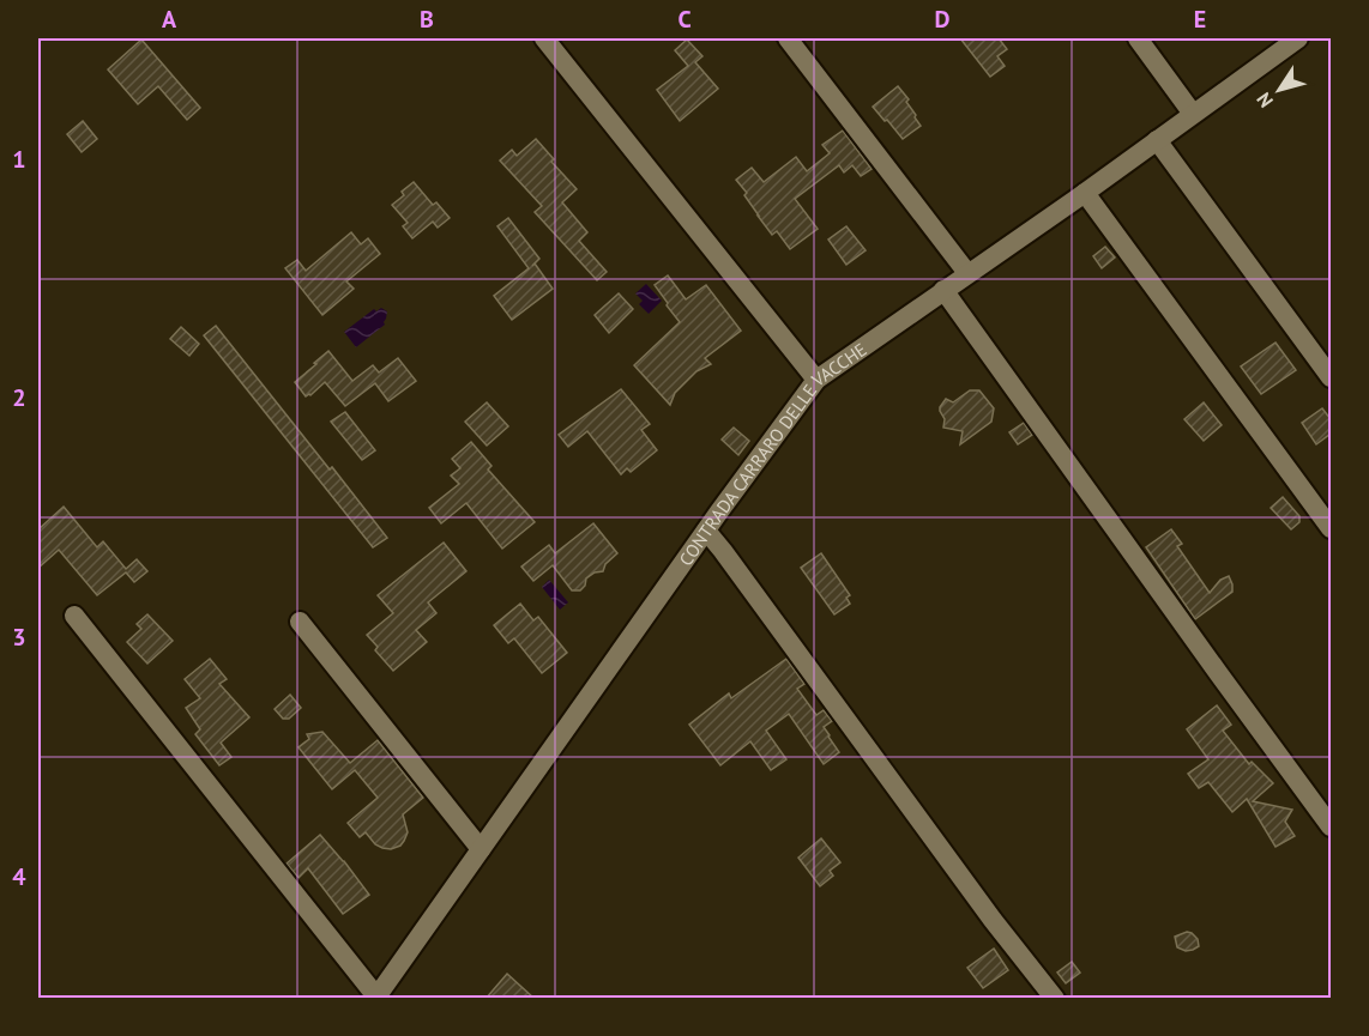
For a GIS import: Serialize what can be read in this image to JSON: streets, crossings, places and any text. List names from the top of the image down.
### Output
{
  "streets": {
    "street": ["CONTRADA CARRARO DELLE VACCHE"]
  },
  "north": "bottom left",
  "grid": {
    "columns": [
      "A",
      "B",
      "C",
      "D",
      "E"
    ],
    "rows": [
      "1",
      "2",
      "3",
      "4"
    ]
  }
}
